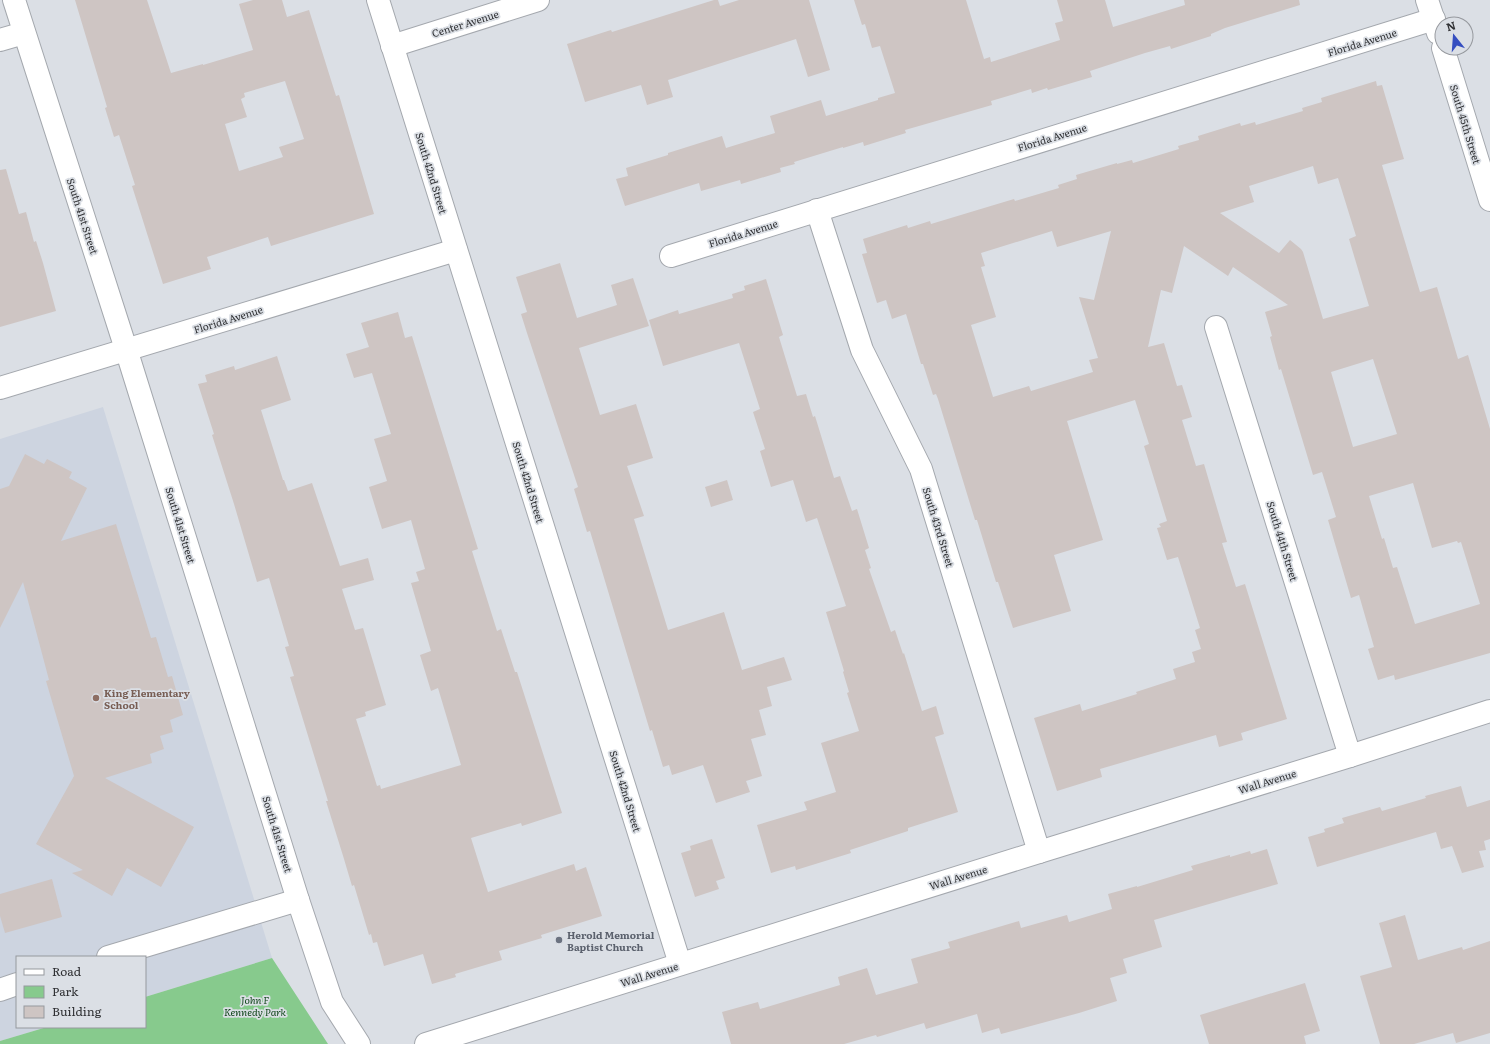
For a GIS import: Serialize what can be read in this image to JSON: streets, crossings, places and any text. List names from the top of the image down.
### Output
{
  "streets": {
    "street": [
      "Center Avenue",
      "Florida Avenue",
      "South 45th Street",
      "South 42nd Street",
      "South 41st Street",
      "South 43rd Street",
      "South 44th Street",
      "Wall Avenue"
    ]
  },
  "crossings": [
    ["Center Avenue", "South 42nd Street"],
    ["Florida Avenue", "South 45th Street"],
    ["Florida Avenue", "South 42nd Street"],
    ["Florida Avenue", "South 41st Street"],
    ["Florida Avenue", "South 43rd Street"],
    ["South 42nd Street", "Wall Avenue"],
    ["South 43rd Street", "Wall Avenue"],
    ["South 44th Street", "Wall Avenue"]
  ],
  "parks": ["John F Kennedy Park"],
  "places": ["King Elementary School", "Herold Memorial Baptist Church"],
  "legend": ["Road", "Park", "Building"],
  "north": "top"
}
